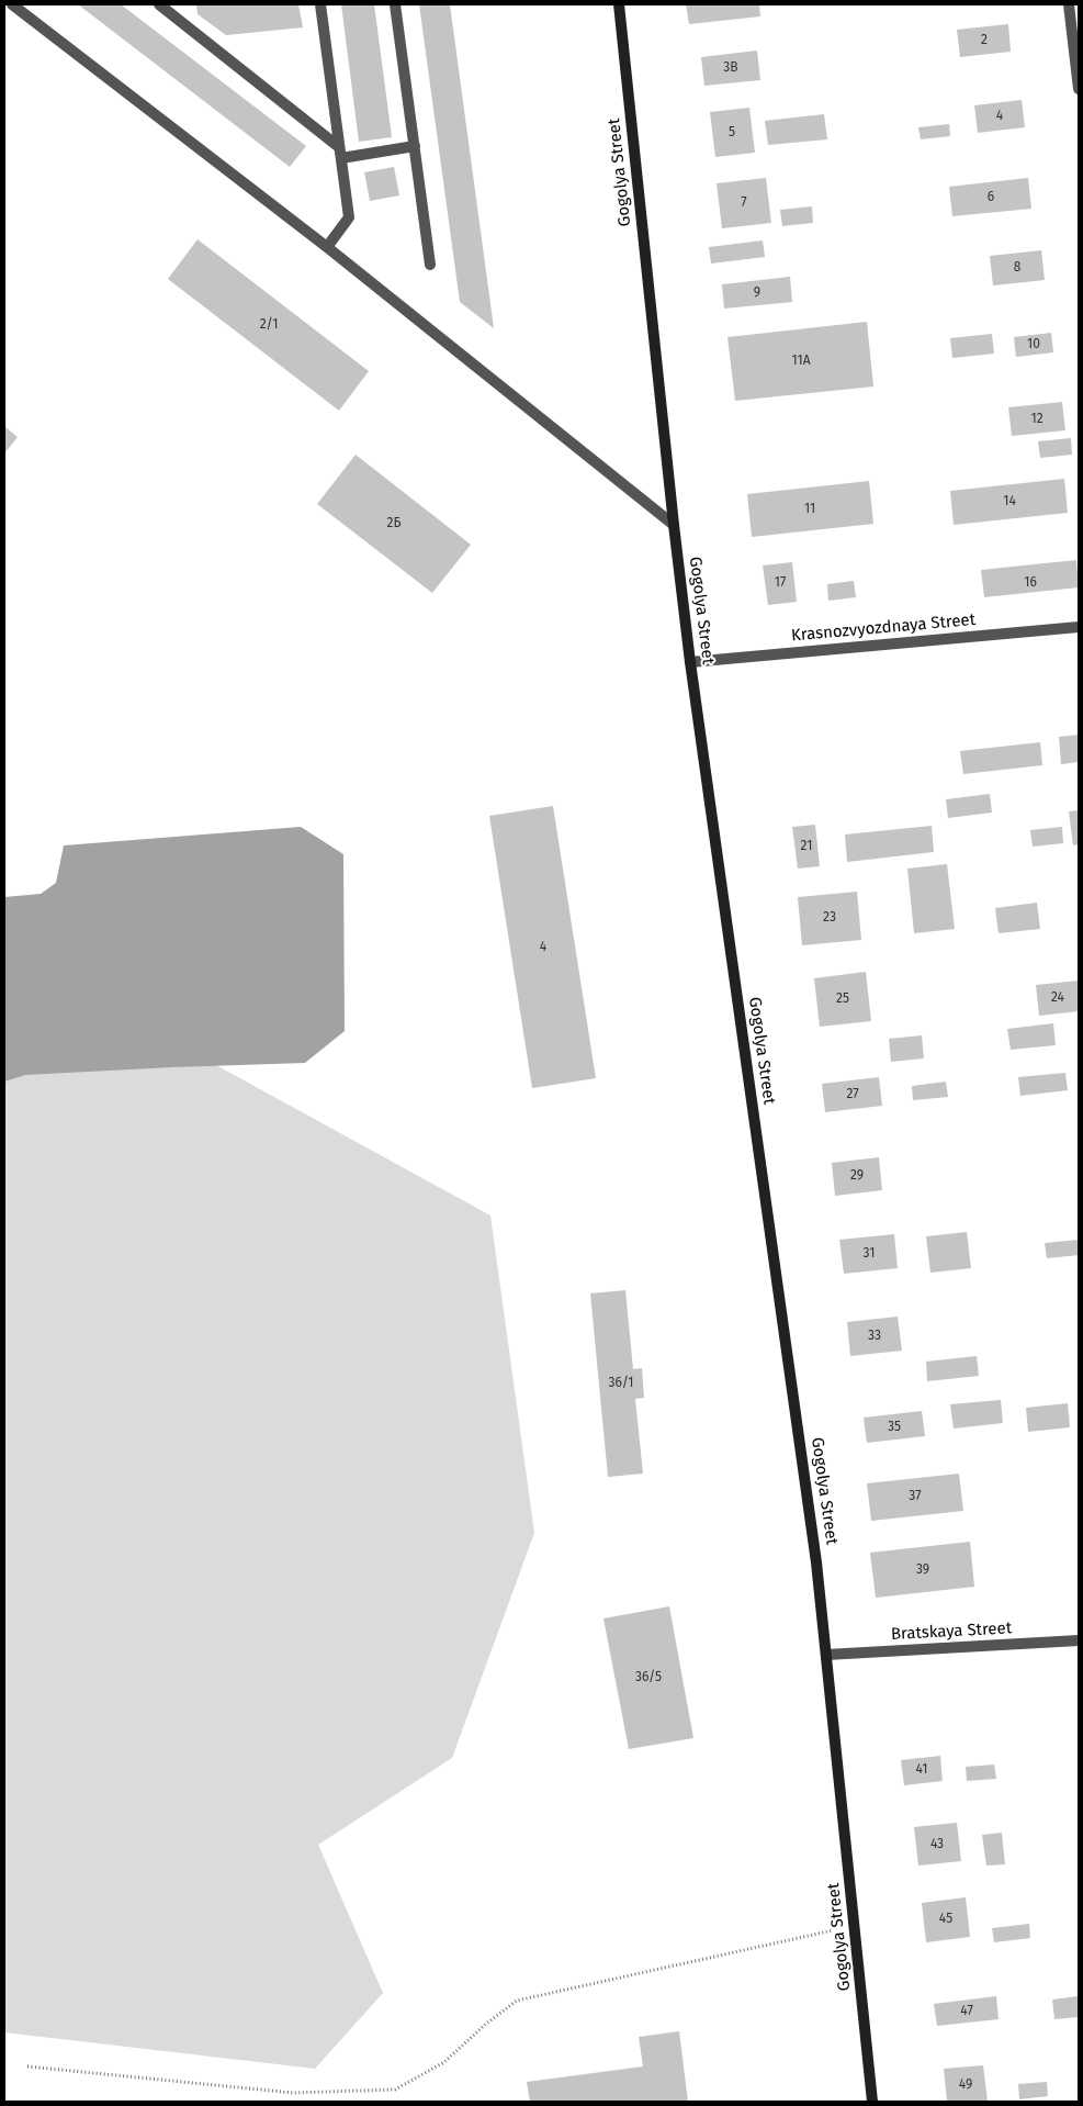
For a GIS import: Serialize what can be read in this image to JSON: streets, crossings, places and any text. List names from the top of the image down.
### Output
{
  "streets": {
    "main road": ["Gogolya Street"],
    "street": ["Krasnozvyozdnaya Street", "Bratskaya Street"]
  },
  "crossings": [
    ["Gogolya Street", "Krasnozvyozdnaya Street"],
    ["Gogolya Street", "Bratskaya Street"]
  ],
  "house_numbers": [
    "2",
    "3В",
    "4",
    "5",
    "6",
    "7",
    "8",
    "9",
    "2/1",
    "10",
    "11А",
    "12",
    "14",
    "11",
    "2Б",
    "17",
    "16",
    "21",
    "23",
    "4",
    "24",
    "25",
    "27",
    "29",
    "31",
    "33",
    "36/1",
    "35",
    "37",
    "39",
    "36/5",
    "41",
    "43",
    "45",
    "47",
    "49"
  ]
}
